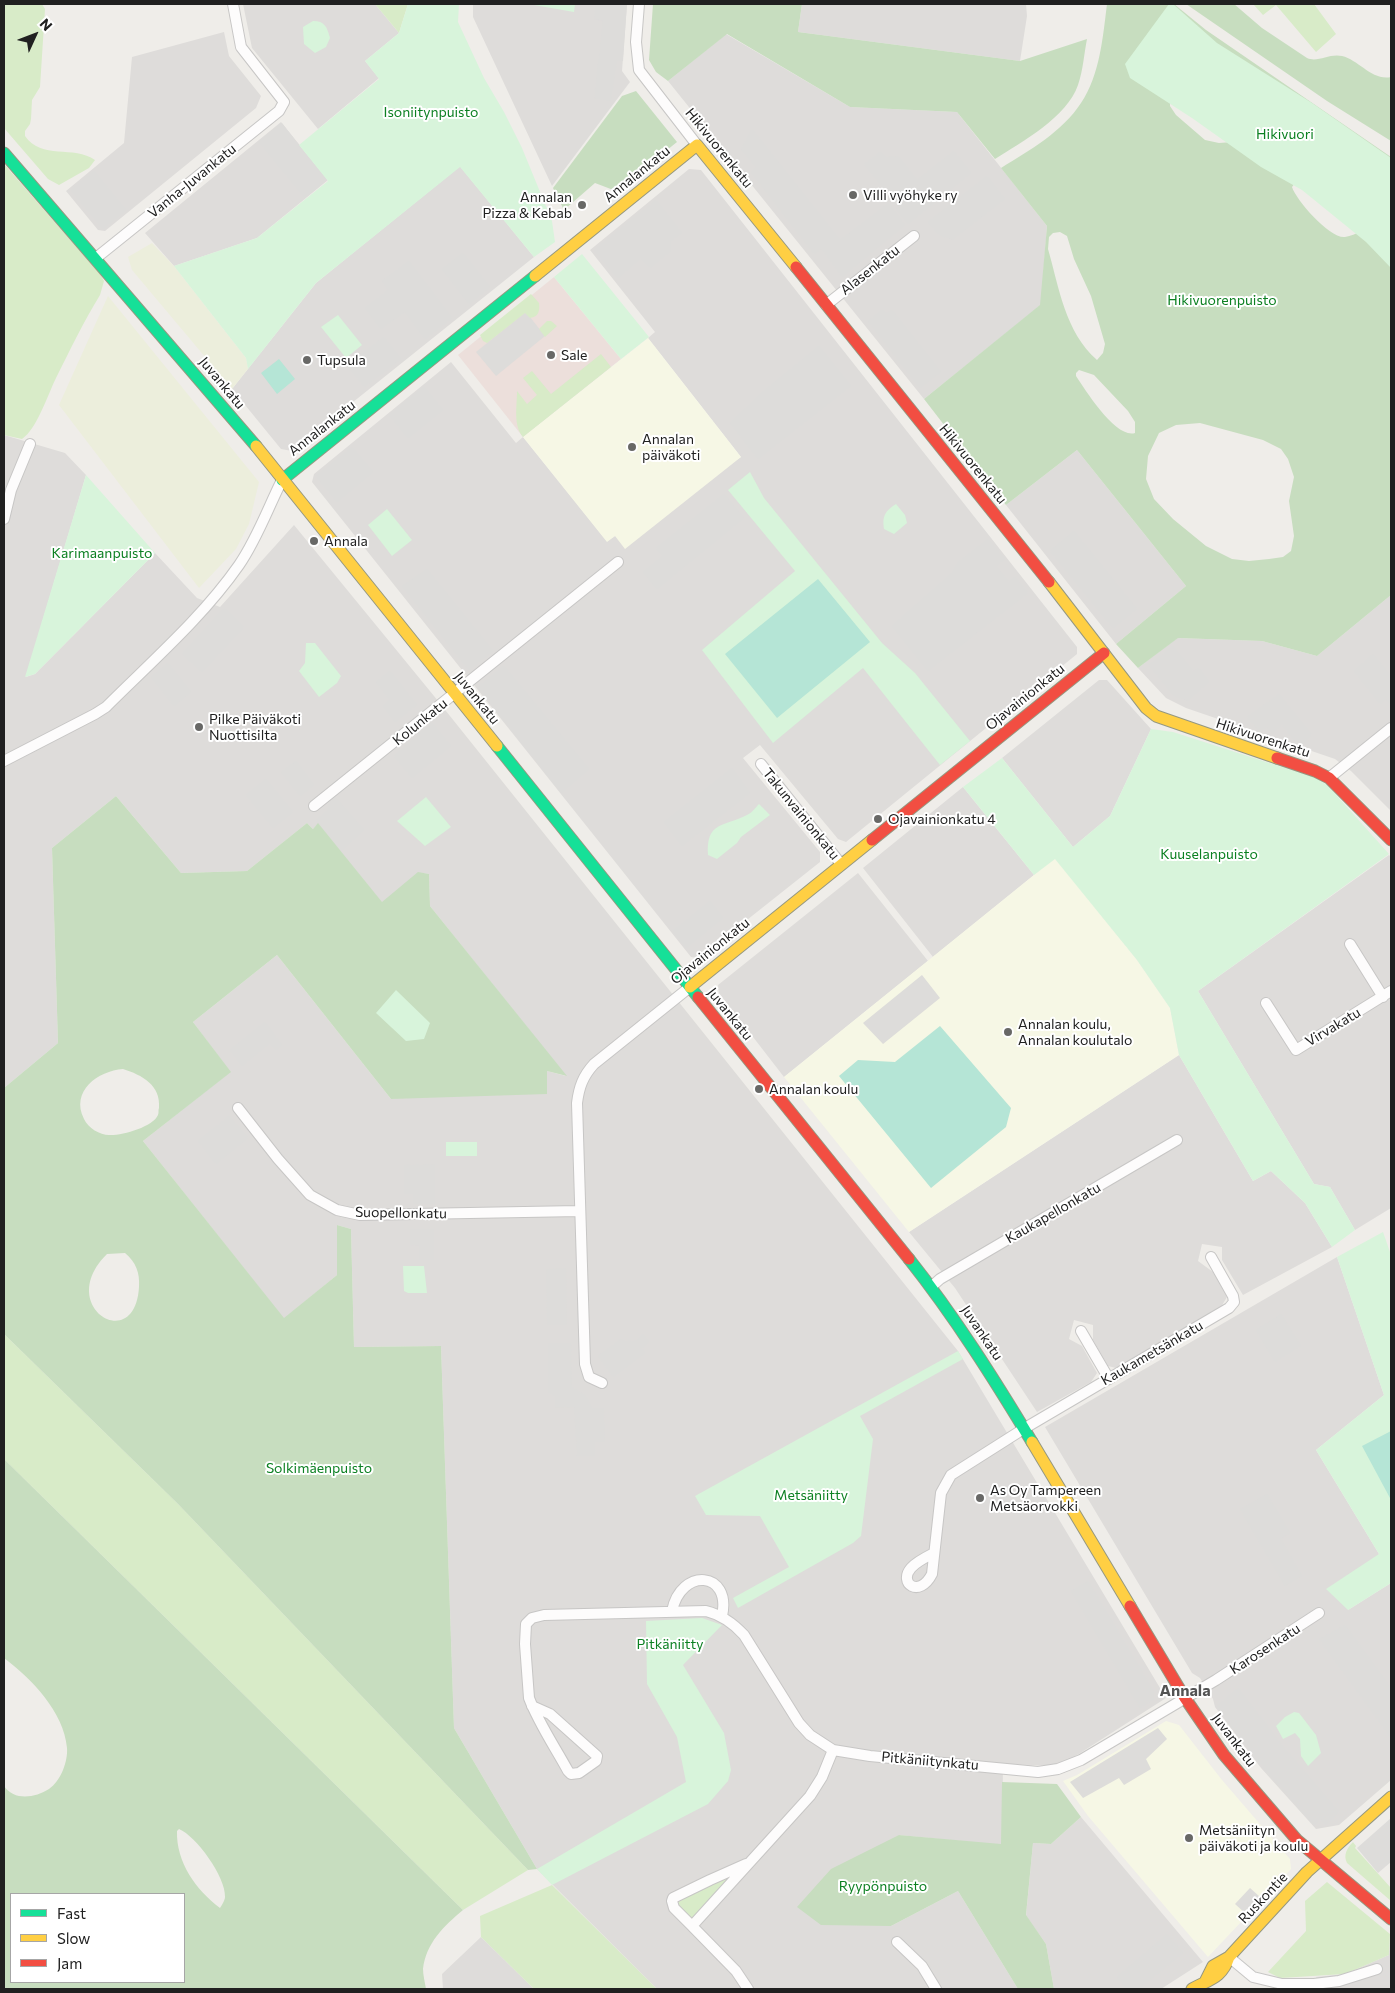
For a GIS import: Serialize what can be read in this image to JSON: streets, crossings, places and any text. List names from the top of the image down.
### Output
{
  "streets": {
    "main road": [
      "Hikivuorenkatu",
      "Annalankatu",
      "Juvankatu",
      "Ojavainionkatu",
      "Ruskontie"
    ],
    "street": [
      "Vanha-Juvankatu",
      "Alasenkatu",
      "Kolunkatu",
      "Takunvainionkatu",
      "Virvakatu",
      "Suopellonkatu",
      "Kaukapellonkatu",
      "Kaukametsänkatu",
      "Karosenkatu",
      "Pitkäniitynkatu"
    ]
  },
  "crossings": [
    ["Hikivuorenkatu", "Annalankatu"],
    ["Hikivuorenkatu", "Alasenkatu"],
    ["Hikivuorenkatu", "Ojavainionkatu"],
    ["Annalankatu", "Juvankatu"],
    ["Vanha-Juvankatu", "Juvankatu"],
    ["Juvankatu", "Ojavainionkatu"],
    ["Juvankatu", "Kolunkatu"],
    ["Juvankatu", "Kaukapellonkatu"],
    ["Juvankatu", "Kaukametsänkatu"],
    ["Juvankatu", "Karosenkatu"],
    ["Juvankatu", "Pitkäniitynkatu"],
    ["Juvankatu", "Ruskontie"],
    ["Ojavainionkatu", "Takunvainionkatu"],
    ["Ojavainionkatu", "Suopellonkatu"],
    ["Karosenkatu", "Pitkäniitynkatu"]
  ],
  "districts": ["Annala"],
  "parks": [
    "Isoniitynpuisto",
    "Hikivuori",
    "Hikivuorenpuisto",
    "Karimaanpuisto",
    "Kuuselanpuisto",
    "Solkimäenpuisto",
    "Metsäniitty",
    "Pitkäniitty",
    "Ryypönpuisto"
  ],
  "places": [
    "Villi vyöhyke ry",
    "Annalan Pizza & Kebab",
    "Sale",
    "Tupsula",
    "Annalan päiväkoti",
    "Annala",
    "Pilke Päiväkoti Nuottisilta",
    "Ojavainionkatu 4",
    "Annalan koulu, Annalan koulutalo",
    "Annalan koulu",
    "As Oy Tampereen Metsäorvokki",
    "Metsäniityn päiväkoti ja koulu"
  ],
  "legend": ["Fast", "Slow", "Jam"],
  "north": "top right"
}
